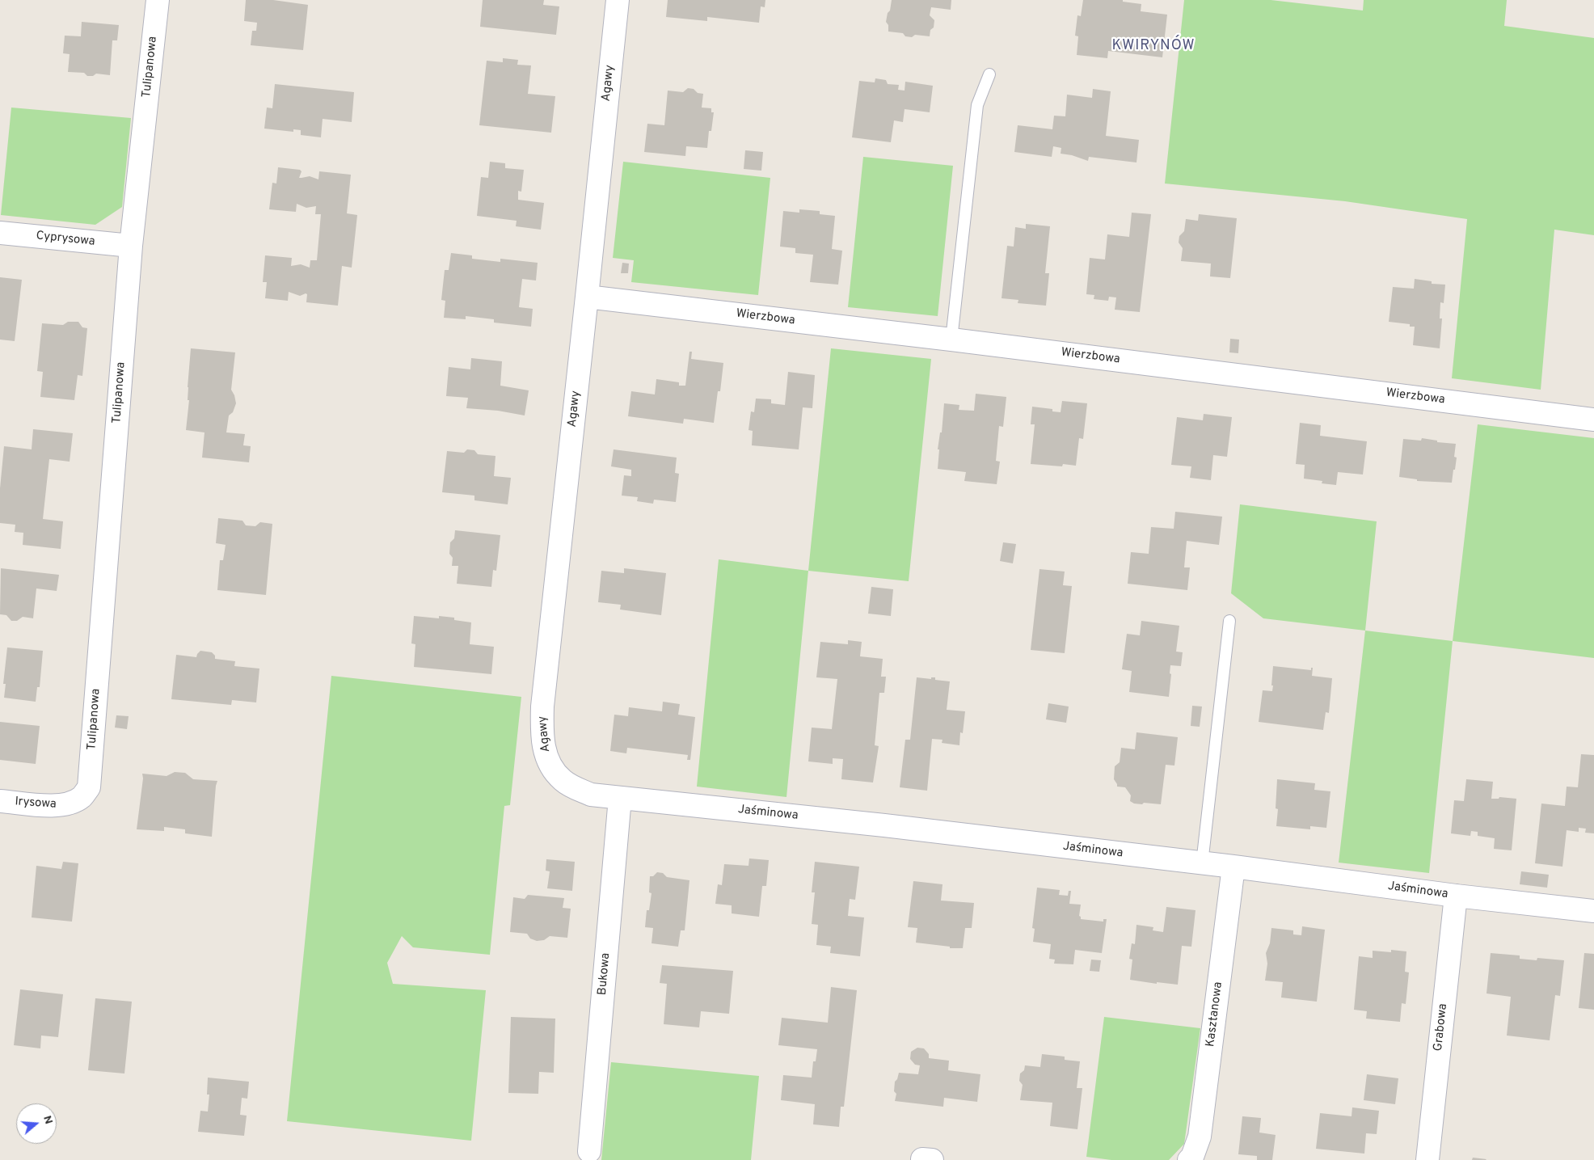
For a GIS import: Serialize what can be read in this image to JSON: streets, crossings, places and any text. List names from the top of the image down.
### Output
{
  "streets": {
    "street": [
      "Tulipanowa",
      "Agawy",
      "Cyprysowa",
      "Wierzbowa",
      "Irysowa",
      "Jaśminowa",
      "Bukowa",
      "Kasztanowa",
      "Grabowa"
    ]
  },
  "crossings": [
    ["Tulipanowa", "Cyprysowa"],
    ["Tulipanowa", "Irysowa"],
    ["Agawy", "Wierzbowa"],
    ["Agawy", "Jaśminowa"],
    ["Jaśminowa", "Bukowa"],
    ["Jaśminowa", "Kasztanowa"],
    ["Jaśminowa", "Grabowa"]
  ],
  "districts": ["KWIRYNÓW"],
  "north": "right"
}
